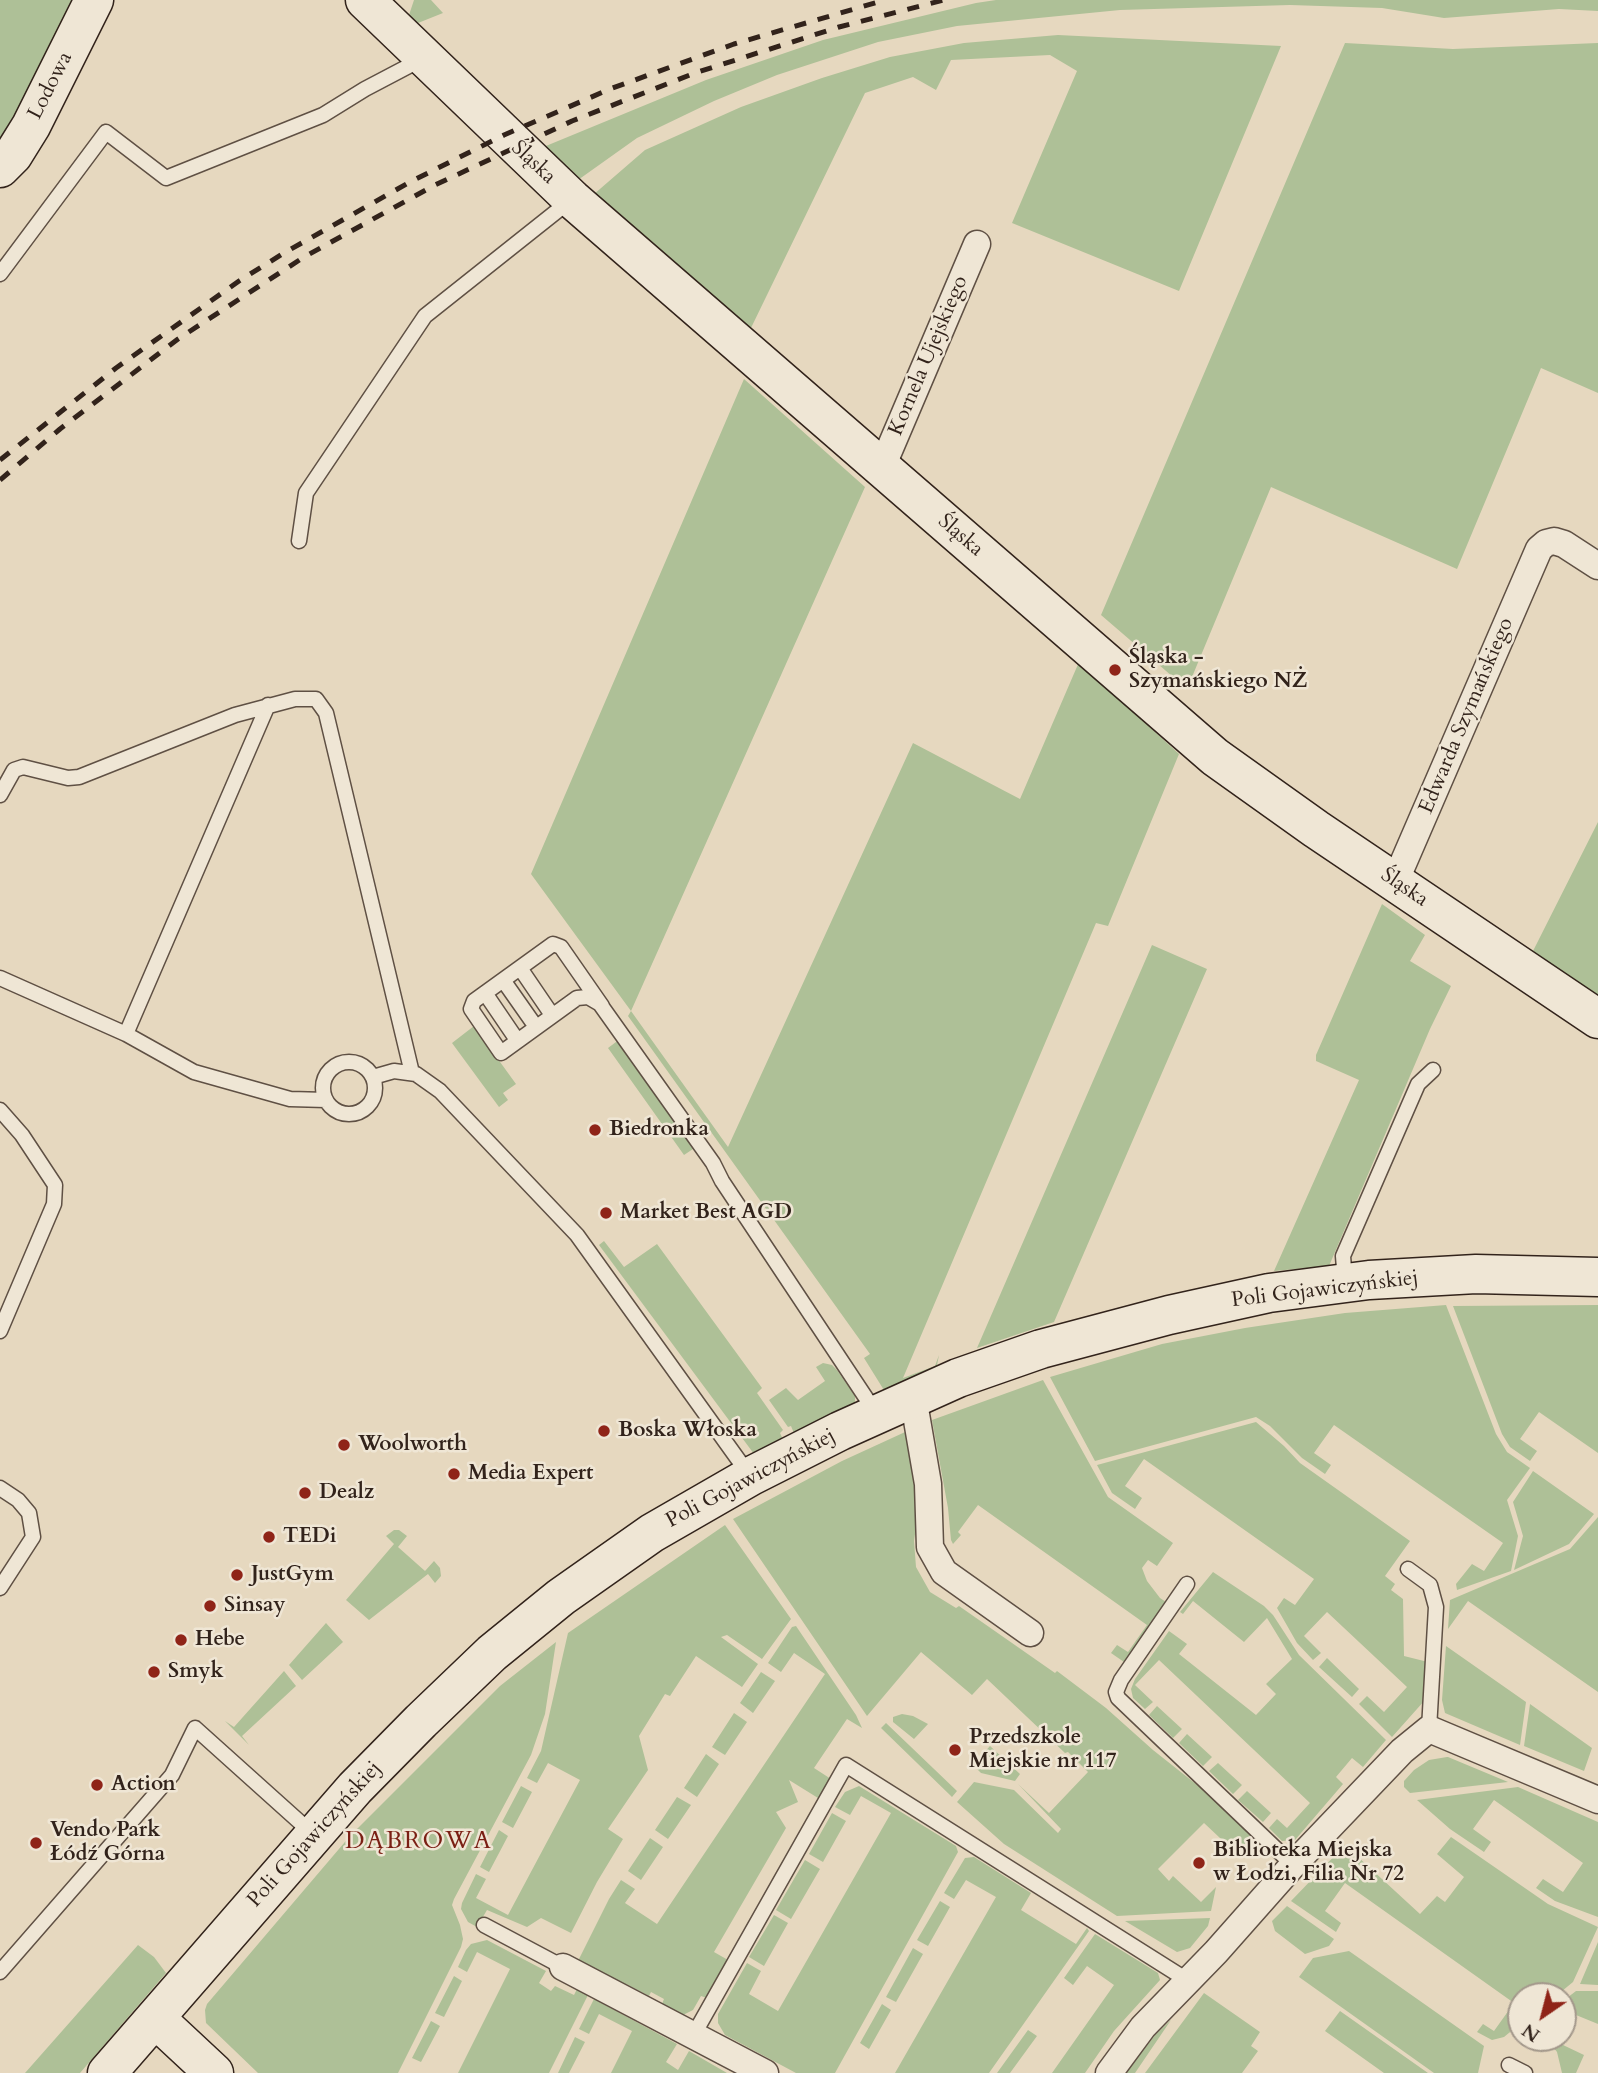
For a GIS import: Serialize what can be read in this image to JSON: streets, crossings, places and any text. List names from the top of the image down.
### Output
{
  "streets": {
    "street": [
      "Lodowa",
      "Śląska",
      "Kornela Ujejskiego",
      "Edwarda Szymańskiego",
      "Poli Gojawiczyńskiej"
    ]
  },
  "crossings": [
    ["Śląska", "Kornela Ujejskiego"],
    ["Śląska", "Edwarda Szymańskiego"]
  ],
  "districts": ["DĄBROWA"],
  "places": [
    "Śląska - Szymańskiego NŻ",
    "Biedronka",
    "Market Best AGD",
    "Boska Włoska",
    "Woolworth",
    "Media Expert",
    "Dealz",
    "TEDi",
    "JustGym",
    "Sinsay",
    "Hebe",
    "Smyk",
    "Przedszkole Miejskie nr 117",
    "Action",
    "Vendo Park Łódź Górna",
    "Biblioteka Miejska w Łodzi, Filia Nr 72"
  ],
  "north": "bottom left"
}
